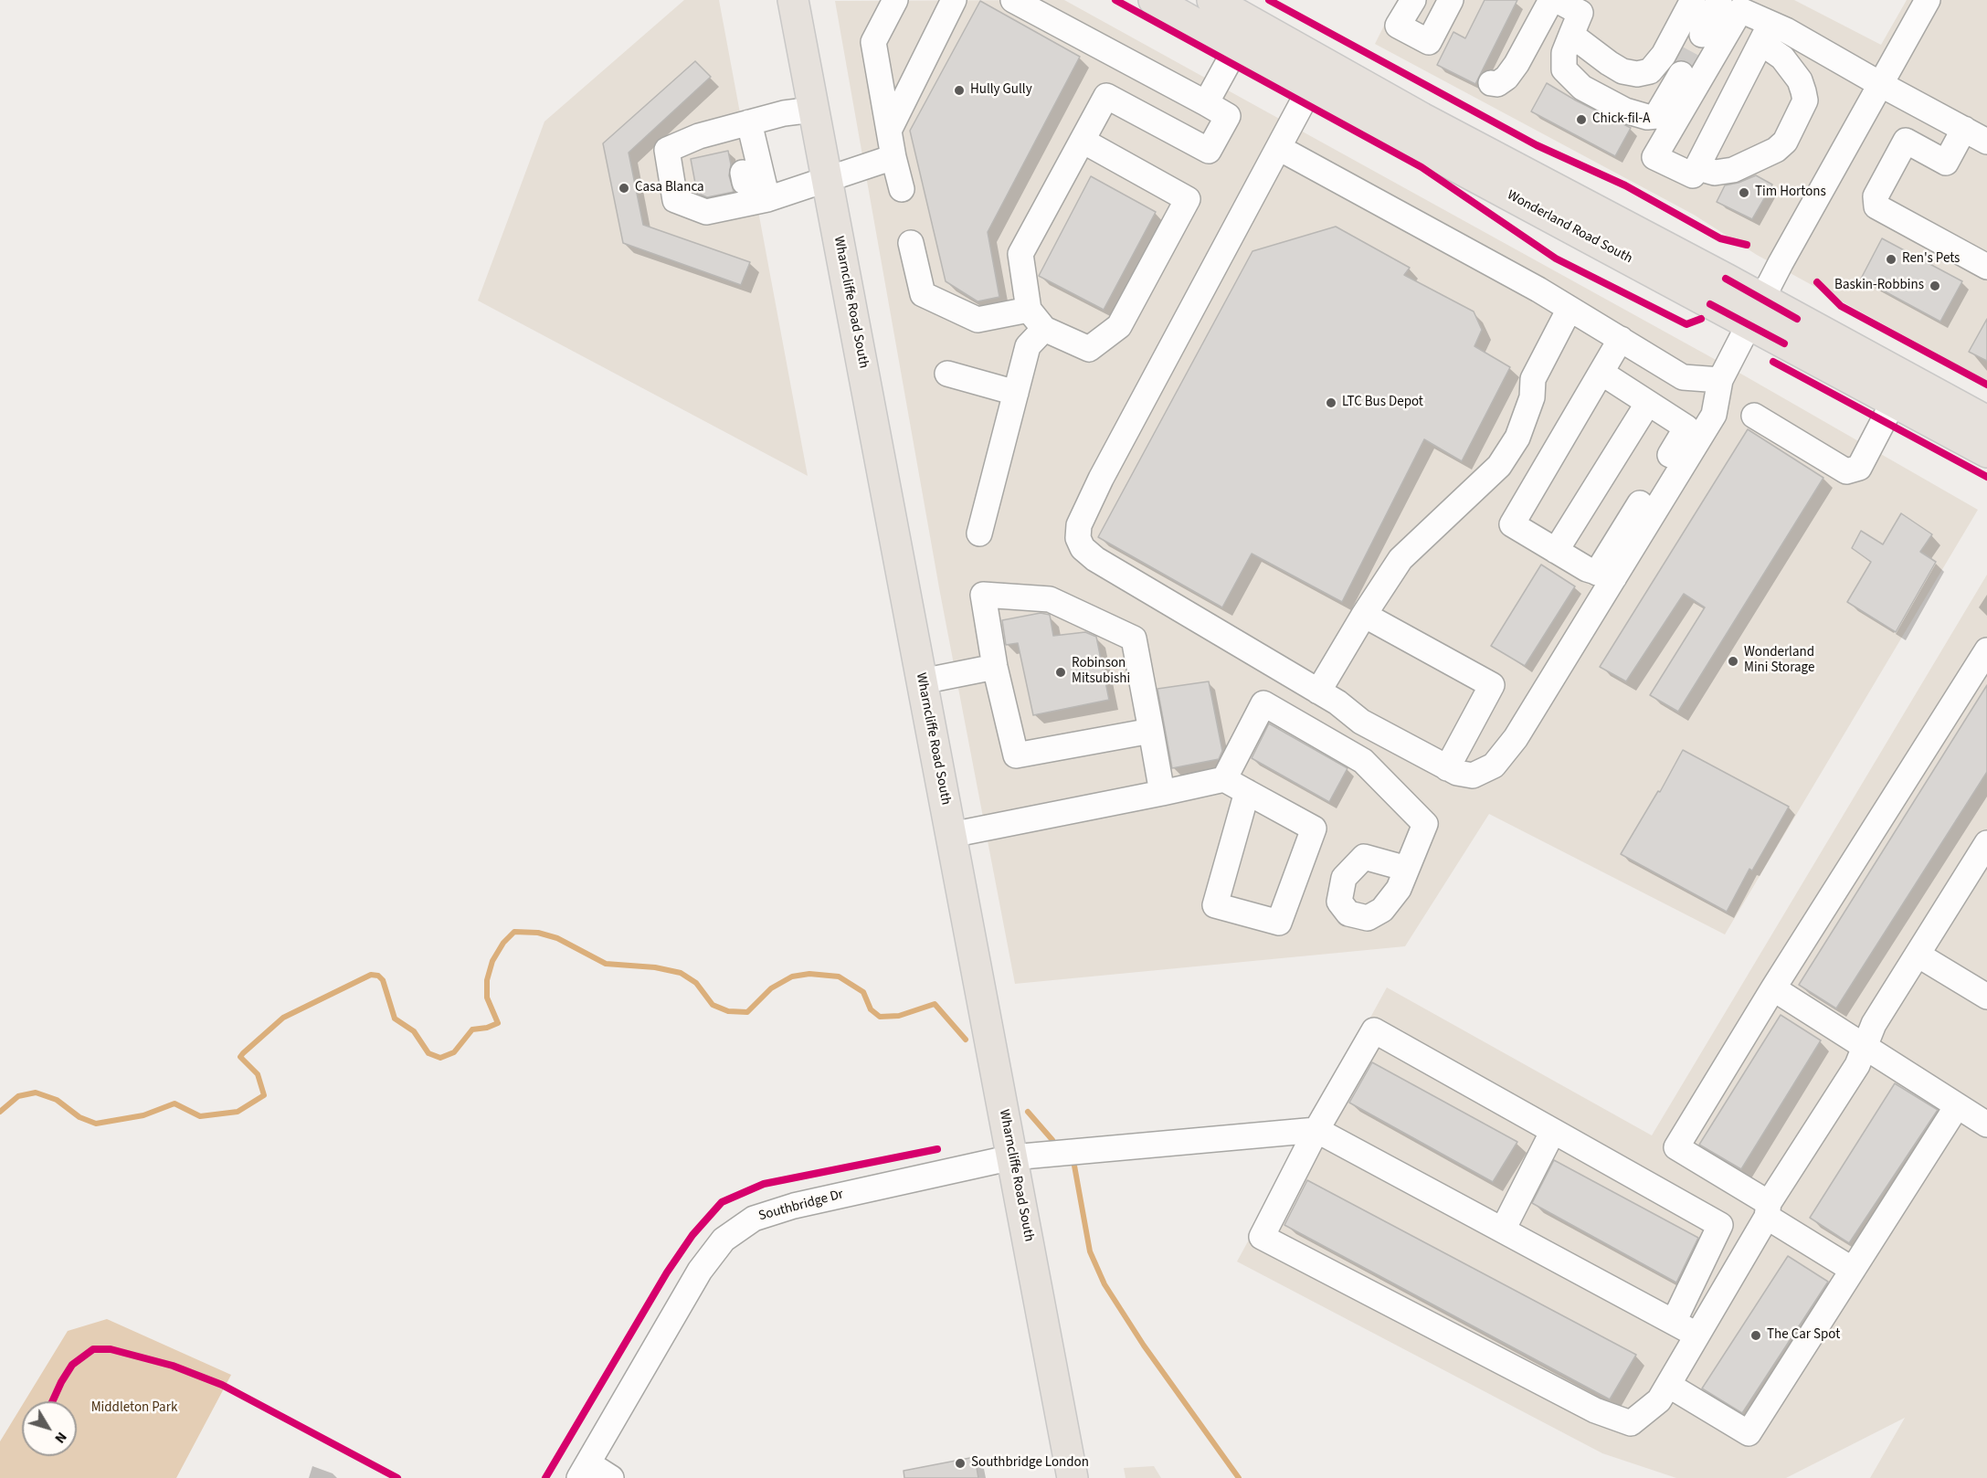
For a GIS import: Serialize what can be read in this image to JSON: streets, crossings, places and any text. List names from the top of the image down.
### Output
{
  "streets": {
    "main road": ["Wonderland Road South", "Wharncliffe Road South"],
    "street": ["Southbridge Dr"]
  },
  "crossings": [
    ["Wharncliffe Road South", "Southbridge Dr"]
  ],
  "parks": ["Middleton Park"],
  "places": [
    "Hully Gully",
    "Chick-fil-A",
    "Casa Blanca",
    "Tim Hortons",
    "Ren's Pets",
    "Baskin-Robbins",
    "LTC Bus Depot",
    "Wonderland Mini Storage",
    "Robinson Mitsubishi",
    "The Car Spot",
    "Southbridge London"
  ],
  "north": "bottom right"
}
